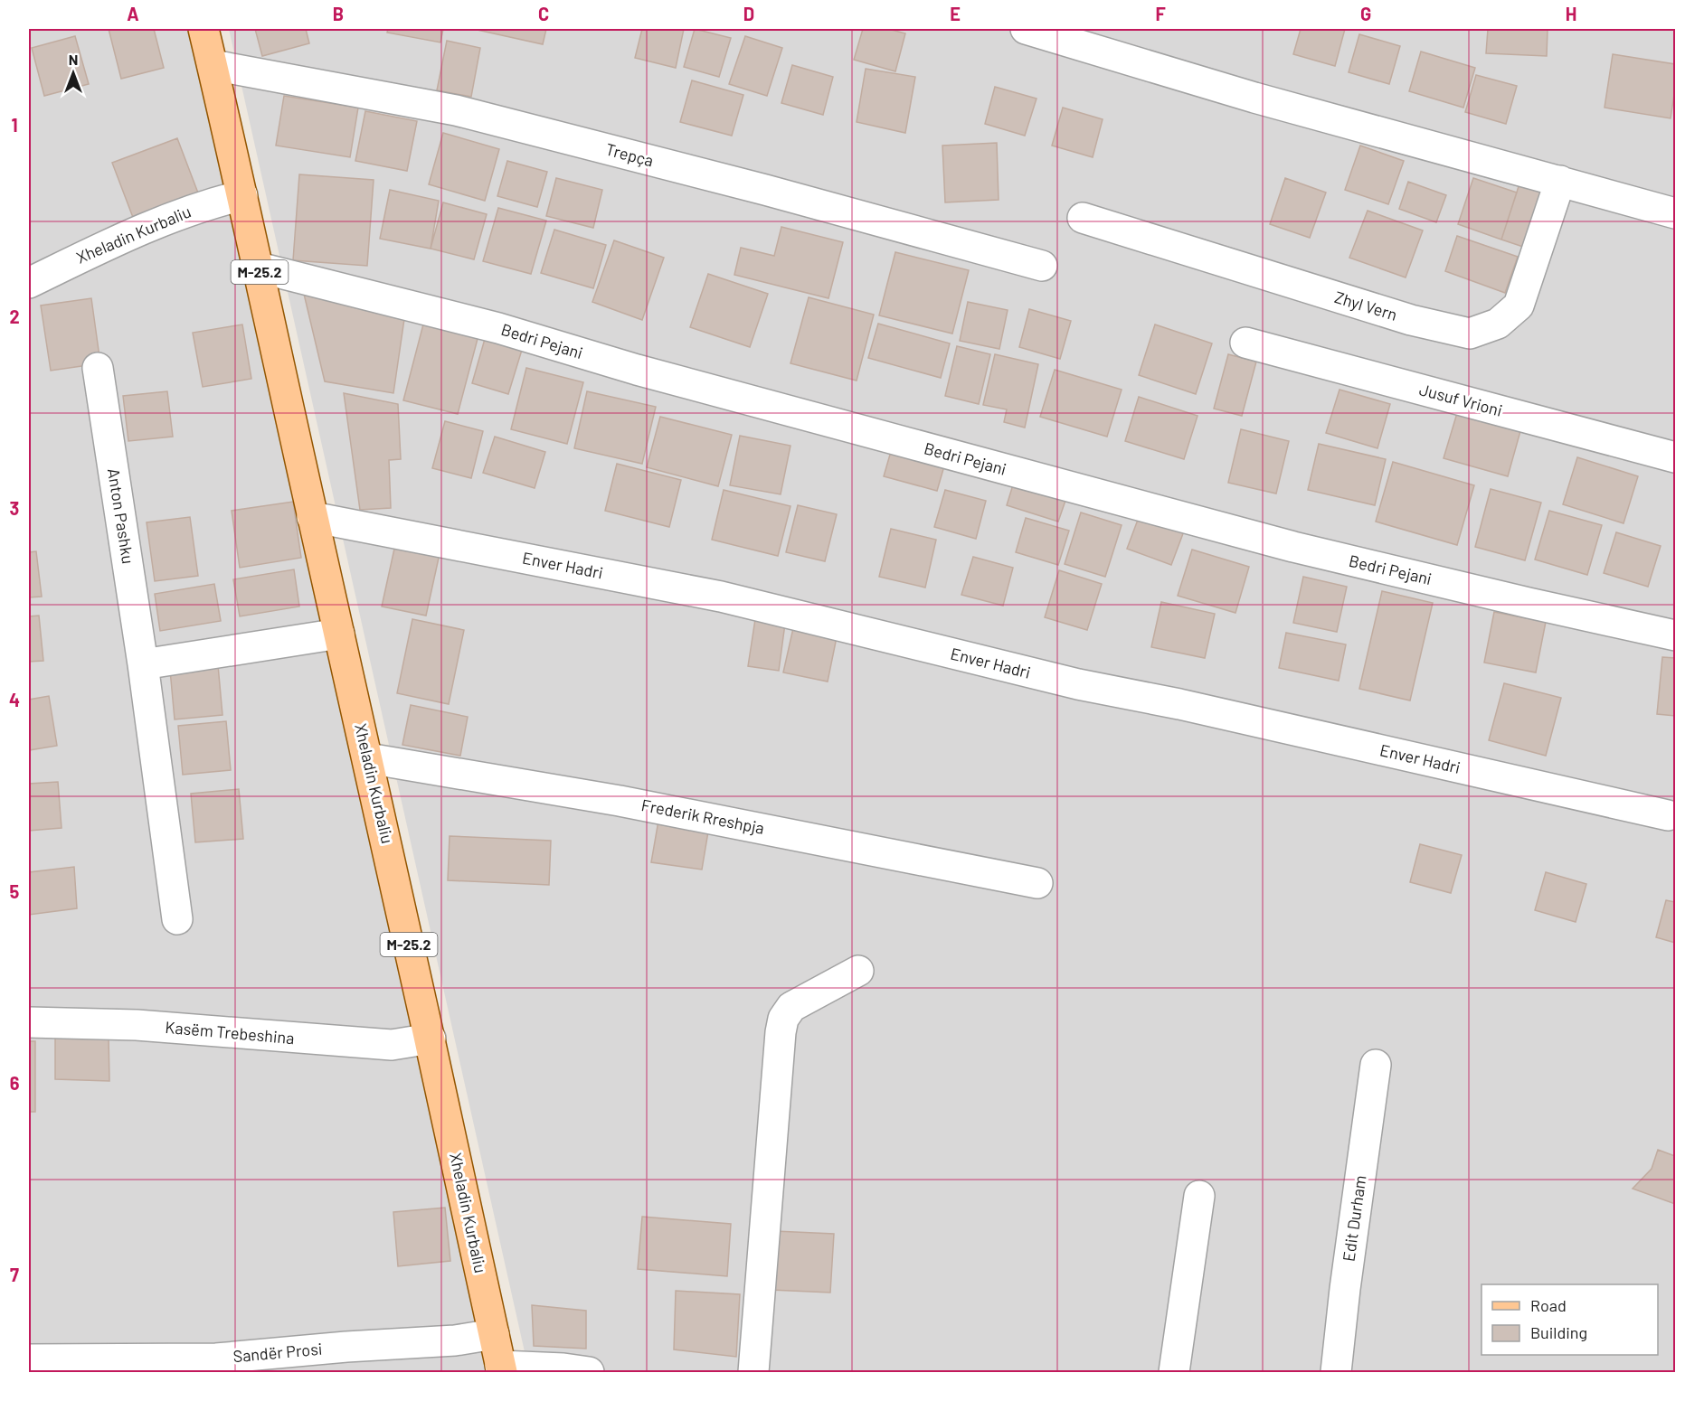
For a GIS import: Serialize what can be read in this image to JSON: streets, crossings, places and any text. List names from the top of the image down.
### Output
{
  "streets": {
    "main road": ["Xheladin Kurbaliu", "M-25.2"],
    "street": [
      "Trepça",
      "Zhyl Vern",
      "Bedri Pejani",
      "Jusuf Vrioni",
      "Anton Pashku",
      "Enver Hadri",
      "Frederik Rreshpja",
      "Kasëm Trebeshina",
      "Edit Durham",
      "Sandër Prosi"
    ]
  },
  "crossings": [
    ["Trepça", "Xheladin Kurbaliu"],
    ["Xheladin Kurbaliu", "Bedri Pejani"],
    ["Xheladin Kurbaliu", "Enver Hadri"],
    ["Xheladin Kurbaliu", "Frederik Rreshpja"],
    ["Xheladin Kurbaliu", "Kasëm Trebeshina"],
    ["Xheladin Kurbaliu", "Sandër Prosi"]
  ],
  "legend": ["Road", "Building"],
  "north": "top",
  "grid": {
    "columns": [
      "A",
      "B",
      "C",
      "D",
      "E",
      "F",
      "G",
      "H"
    ],
    "rows": [
      "1",
      "2",
      "3",
      "4",
      "5",
      "6",
      "7"
    ]
  }
}
